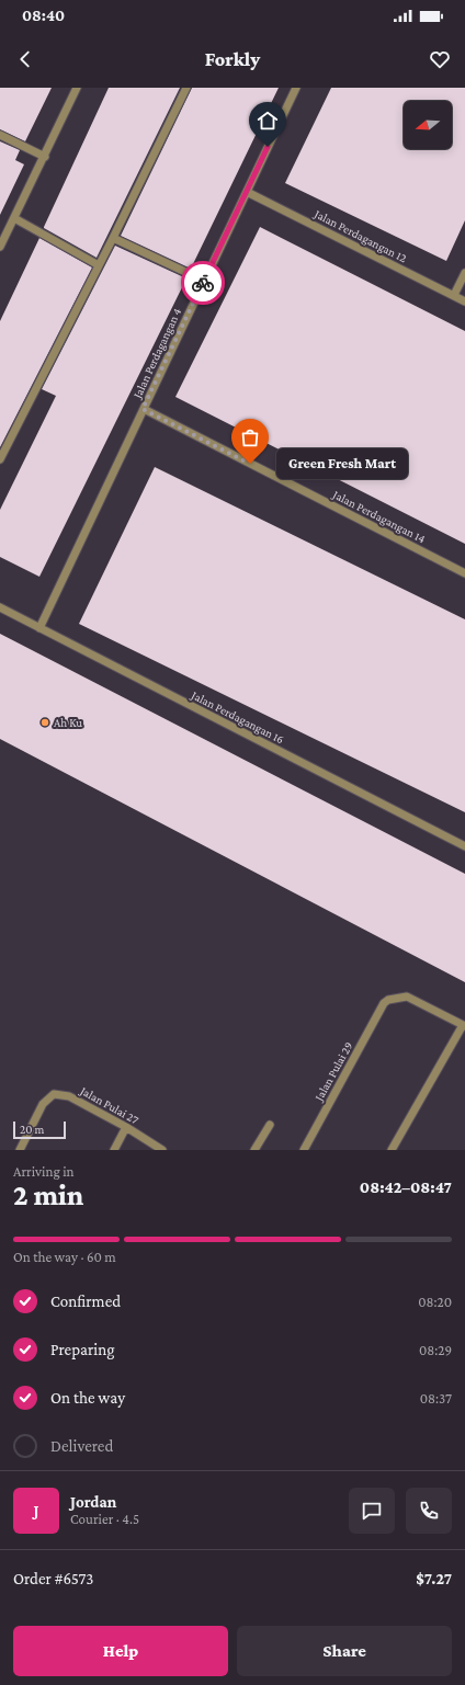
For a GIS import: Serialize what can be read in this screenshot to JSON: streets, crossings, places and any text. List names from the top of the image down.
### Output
{
  "streets": {
    "street": [
      "Jalan Perdagangan 12",
      "Jalan Perdagangan 4",
      "Jalan Perdagangan 14",
      "Jalan Perdagangan 16",
      "Jalan Pulai 29",
      "Jalan Pulai 27"
    ]
  },
  "crossings": [
    ["Jalan Perdagangan 12", "Jalan Perdagangan 4"],
    ["Jalan Perdagangan 4", "Jalan Perdagangan 14"],
    ["Jalan Perdagangan 4", "Jalan Perdagangan 16"]
  ],
  "places": ["Green Fresh Mart", "Ah Ku"],
  "scale_bar": "20 m",
  "north": "left",
  "page": {
    "status": "08:40",
    "header": "Forkly",
    "bubble": "Green Fresh Mart",
    "scale": "20 m",
    "heading": ["2 min", "Arriving in", "08:42–08:47"],
    "panel": [
      "Jordan",
      "Courier · 4.5",
      "Order #6573",
      "$7.27"
    ],
    "bar": "On the way · 60 m",
    "list": [
      ["Confirmed", "08:20"],
      ["Preparing", "08:29"],
      ["On the way", "08:37"],
      "Delivered"
    ],
    "round": "J",
    "buttons": ["Help", "Share"]
  }
}
